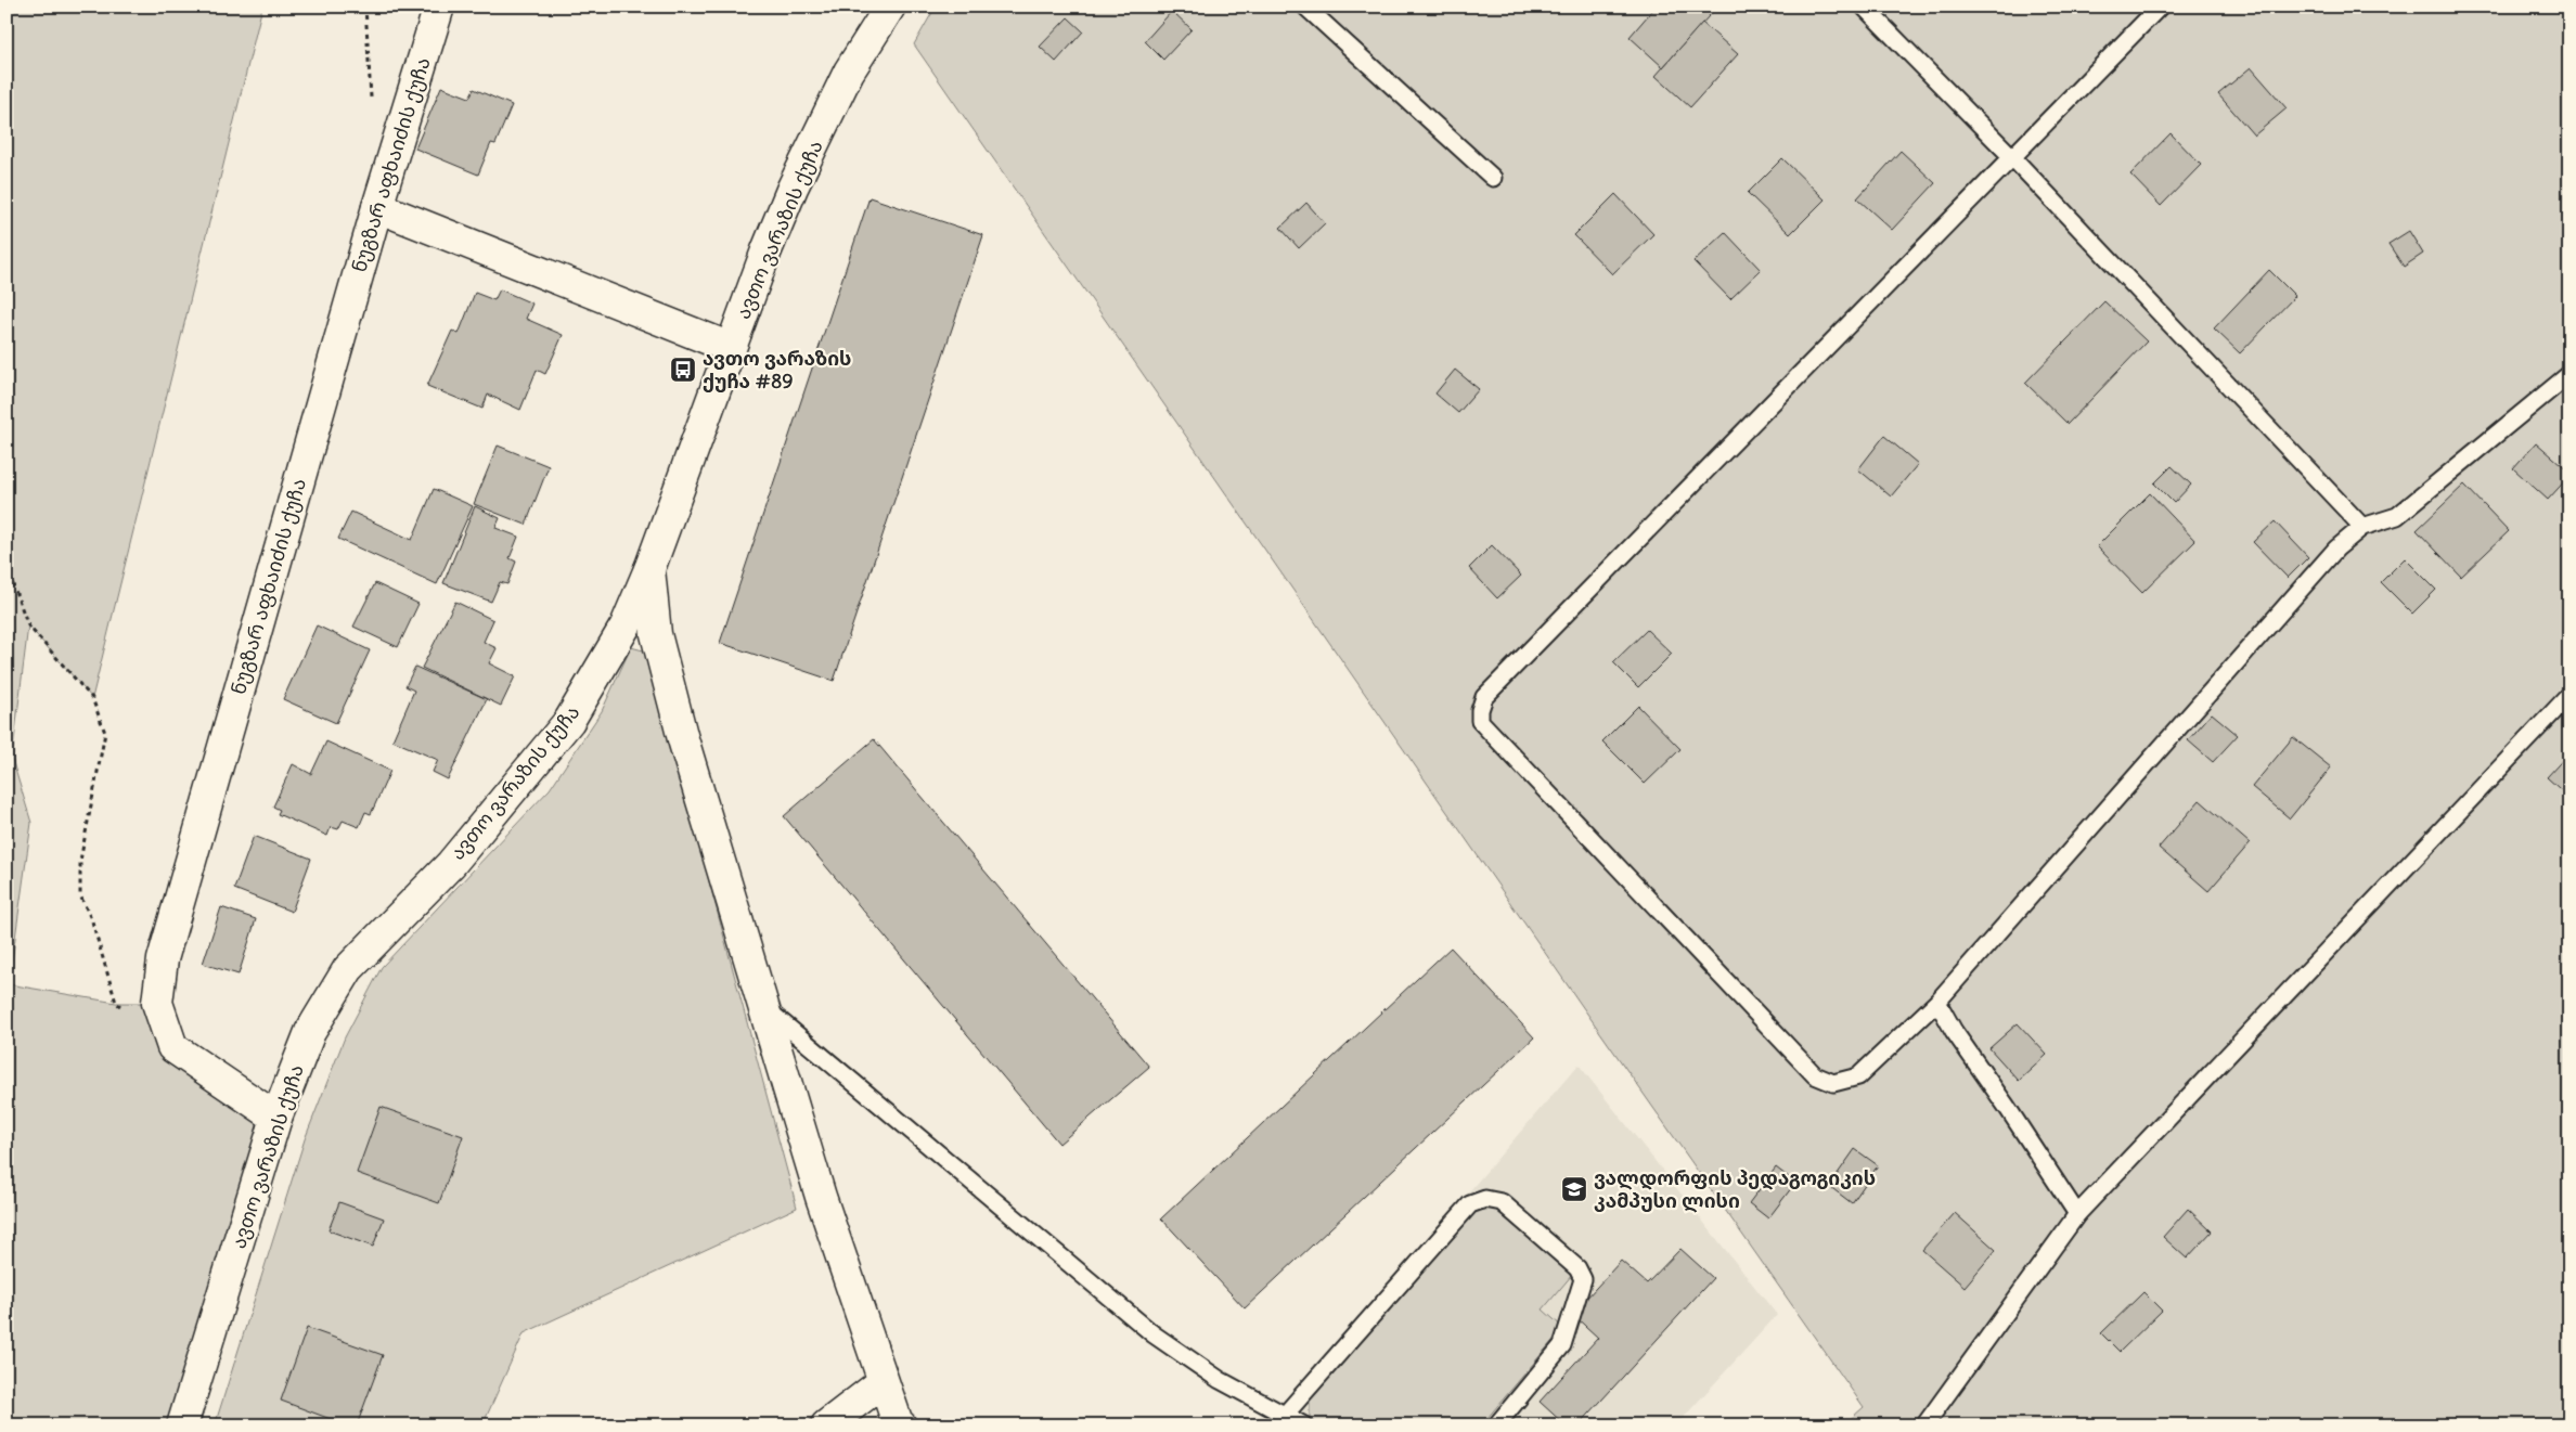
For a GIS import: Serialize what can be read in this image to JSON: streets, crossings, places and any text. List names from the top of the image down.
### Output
{
  "streets": {
    "street": ["ნუგზარ აფხაიძის ქუჩა", "ავთო ვარაზის ქუჩა"]
  },
  "crossings": [
    ["ნუგზარ აფხაიძის ქუჩა", "ავთო ვარაზის ქუჩა"]
  ],
  "places": {
    "bus stop": ["ავთო ვარაზის ქუჩა #89"],
    "school or university": ["ვალდორფის პედაგოგიკის კამპუსი ლისი"]
  }
}
